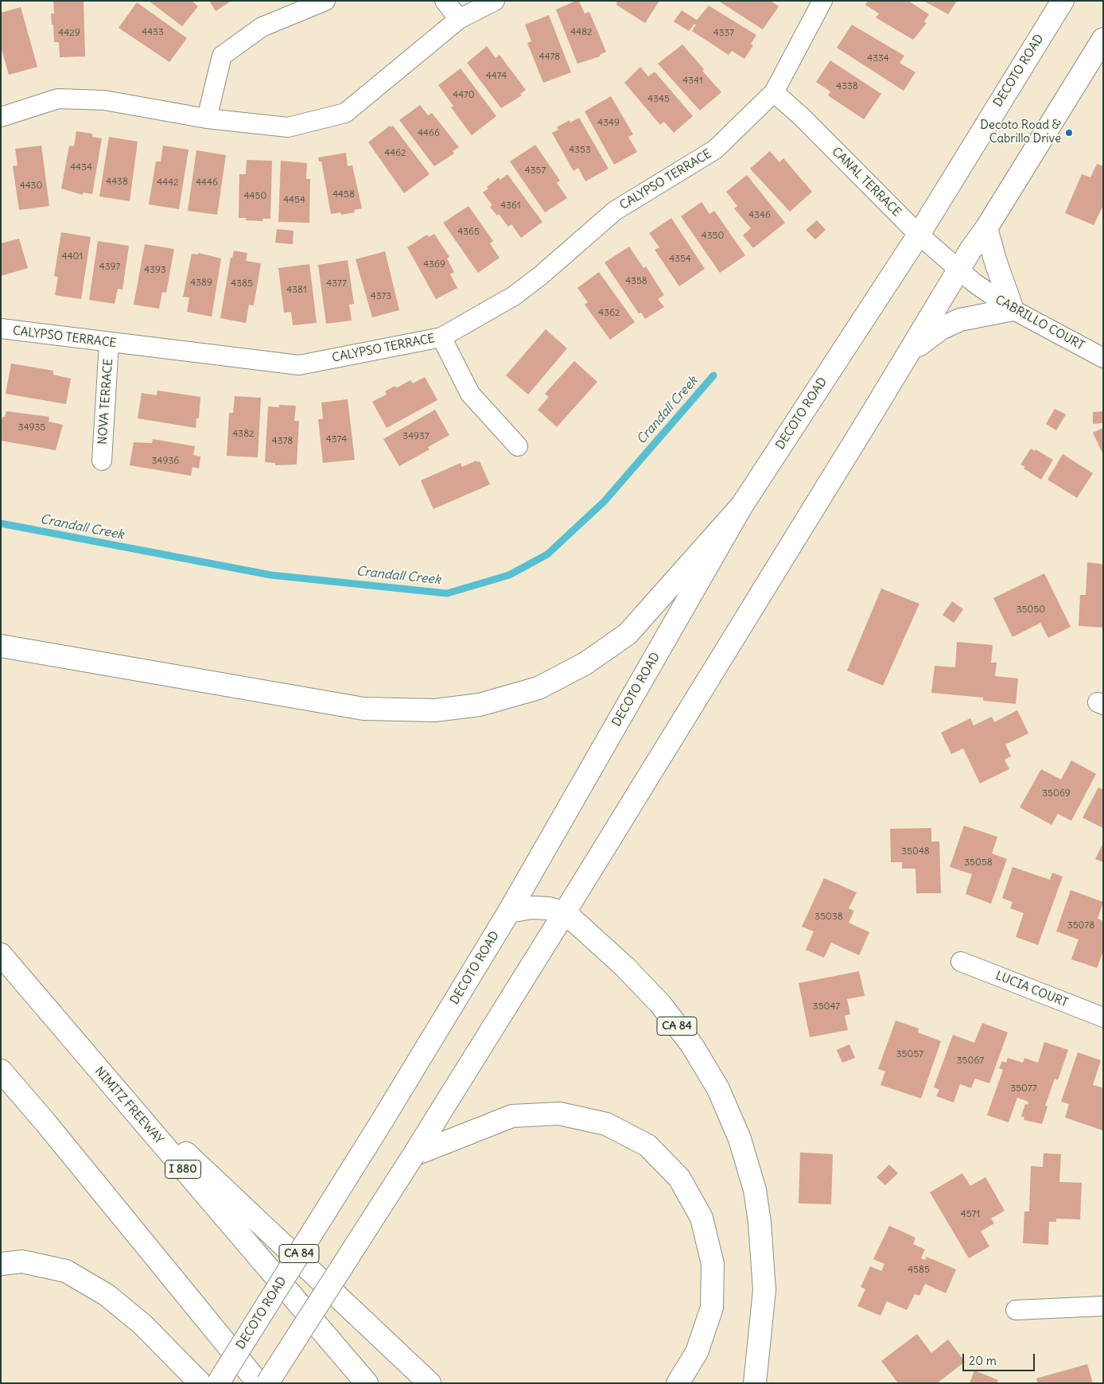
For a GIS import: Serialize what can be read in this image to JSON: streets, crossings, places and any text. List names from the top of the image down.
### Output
{
  "streets": {
    "main road": [
      "DECOTO ROAD",
      "CA 84",
      "NIMITZ FREEWAY",
      "I 880"
    ],
    "street": [
      "CALYPSO TERRACE",
      "CANAL TERRACE",
      "CABRILLO COURT",
      "NOVA TERRACE",
      "LUCIA COURT"
    ]
  },
  "crossings": [
    ["DECOTO ROAD", "CANAL TERRACE"],
    ["DECOTO ROAD", "CA 84"],
    ["CALYPSO TERRACE", "CANAL TERRACE"],
    ["CALYPSO TERRACE", "NOVA TERRACE"],
    ["CANAL TERRACE", "CABRILLO COURT"]
  ],
  "water": ["Crandall Creek"],
  "places": ["Decoto Road & Cabrillo Drive"],
  "house_numbers": [
    "4433",
    "4482",
    "4429",
    "4337",
    "4478",
    "4334",
    "4474",
    "4341",
    "4338",
    "4470",
    "4345",
    "4349",
    "4466",
    "4353",
    "4462",
    "4434",
    "4357",
    "4438",
    "4442",
    "4446",
    "4430",
    "4458",
    "4450",
    "4454",
    "4361",
    "4346",
    "4365",
    "4350",
    "4401",
    "4354",
    "4369",
    "4397",
    "4393",
    "4358",
    "4389",
    "4385",
    "4377",
    "4381",
    "4373",
    "4362",
    "34935",
    "4382",
    "34937",
    "4374",
    "4378",
    "34936",
    "35050",
    "35069",
    "35048",
    "35058",
    "35038",
    "35078",
    "35047",
    "35057",
    "35067",
    "35077",
    "4571",
    "4585"
  ],
  "scale_bar": "20 m"
}
